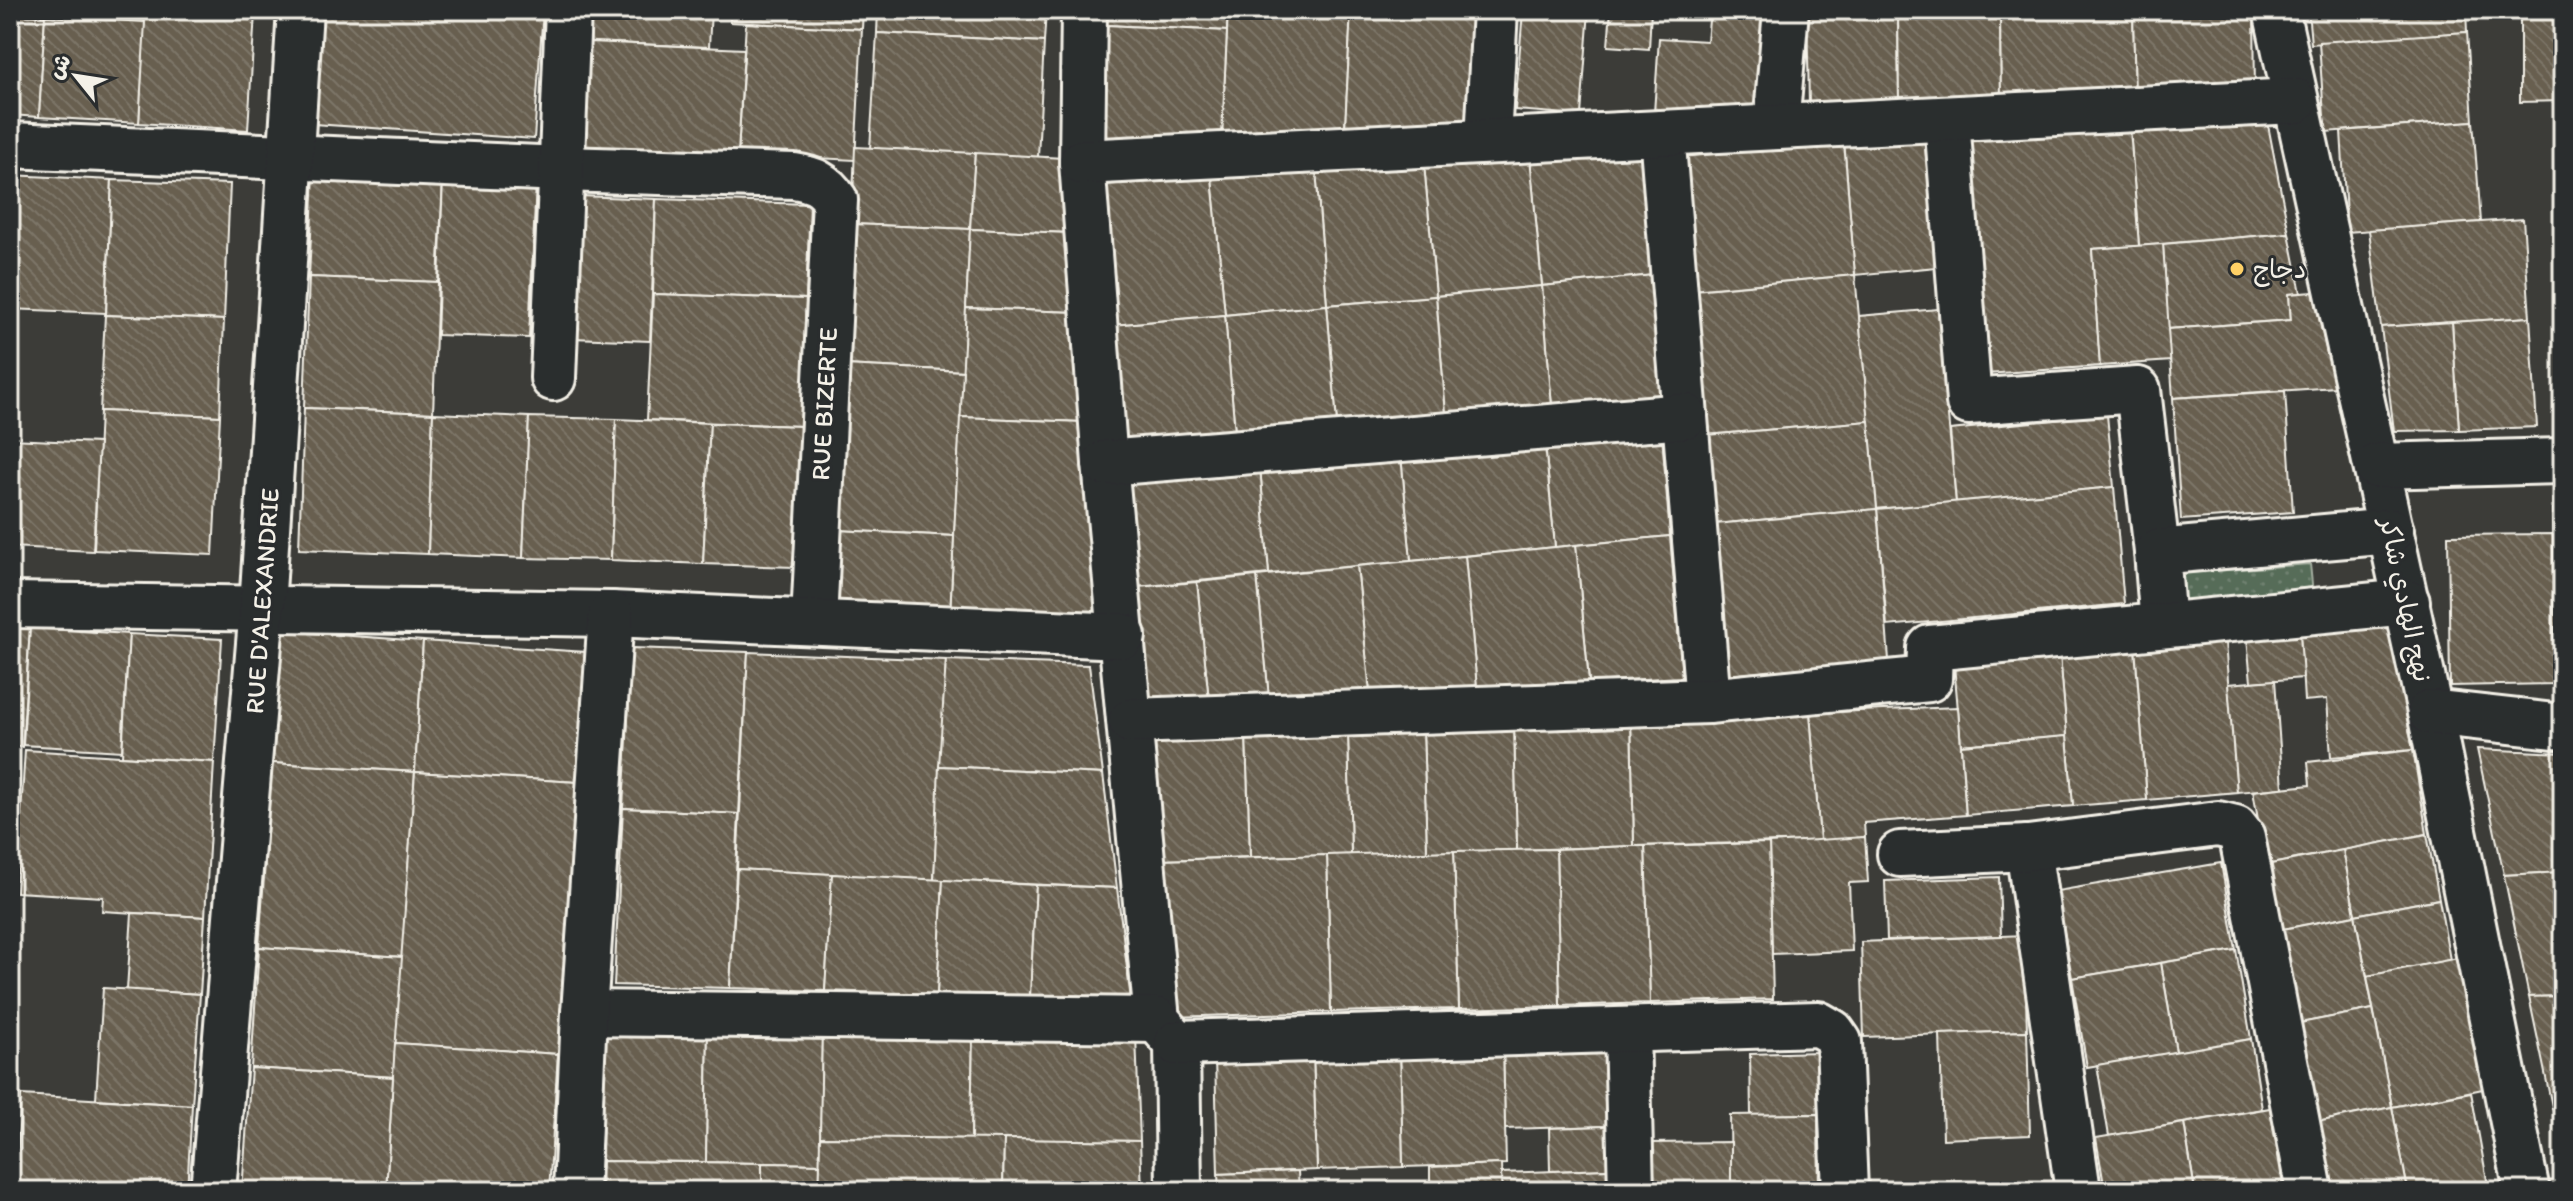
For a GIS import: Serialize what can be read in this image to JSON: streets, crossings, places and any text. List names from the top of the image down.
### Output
{
  "streets": {
    "street": ["RUE BIZERTE", "نهج الهادي شاكر", "RUE D'ALEXANDRIE"]
  },
  "places": ["دجاج"],
  "north": "top left"
}
